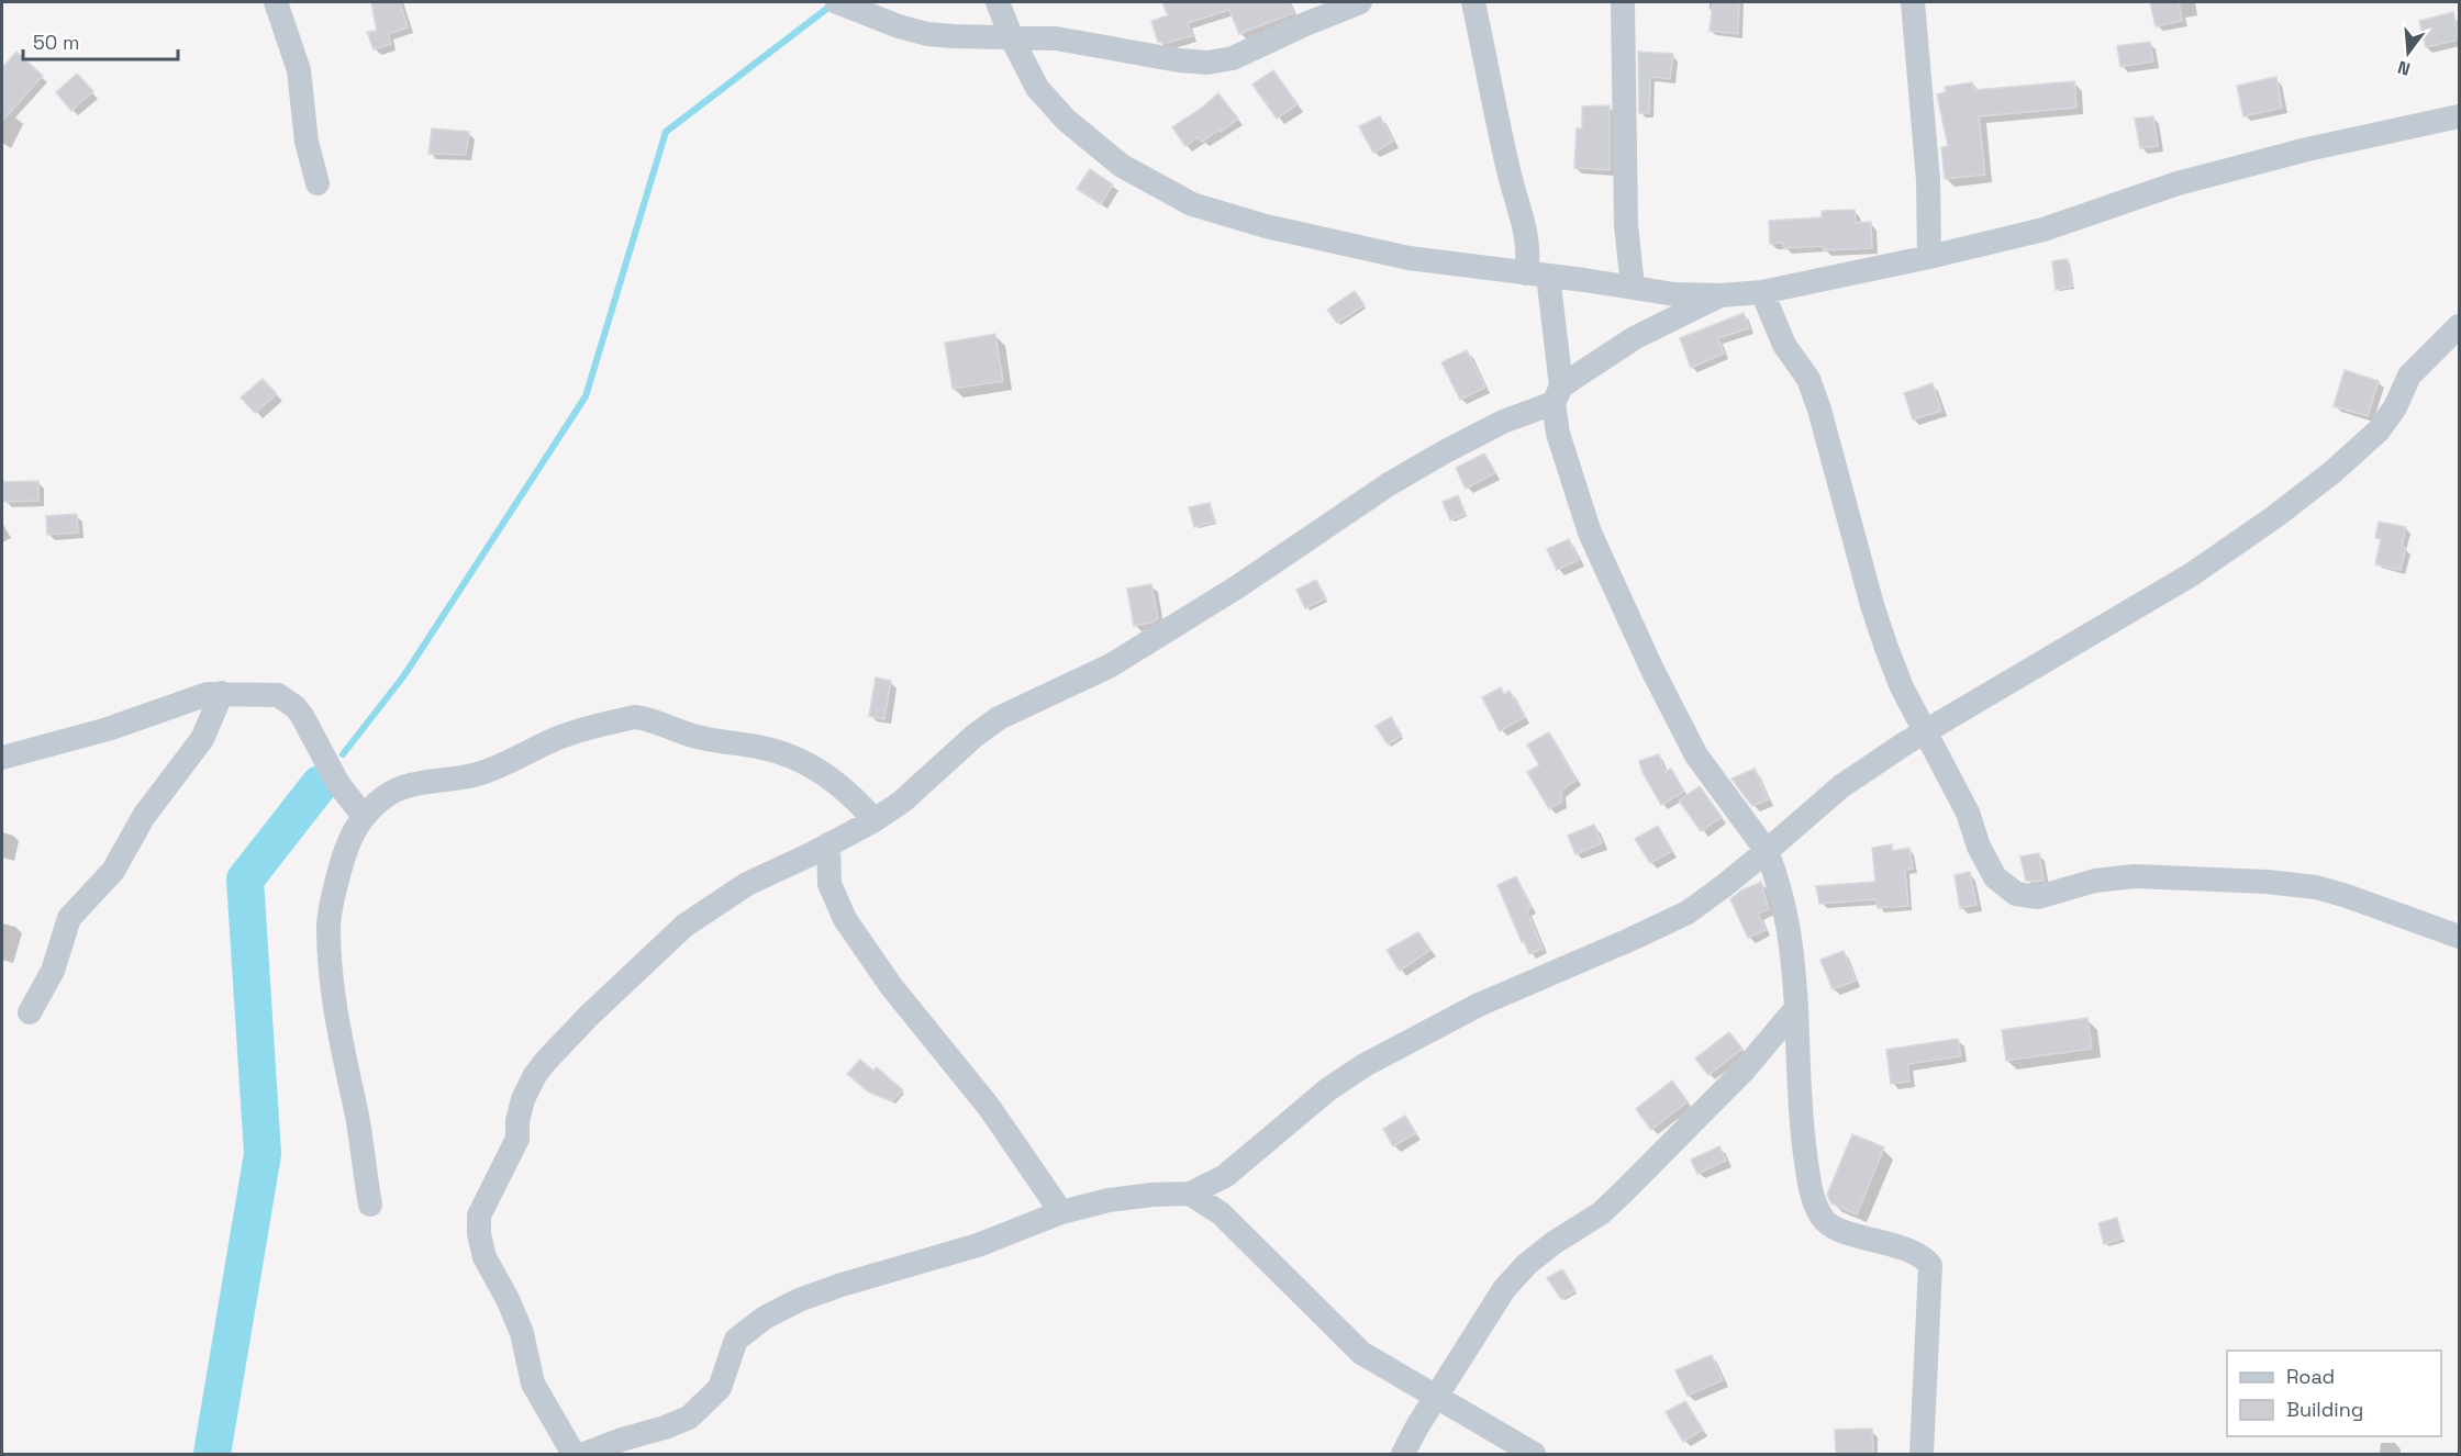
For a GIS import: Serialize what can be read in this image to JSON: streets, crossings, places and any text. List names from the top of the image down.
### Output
{
  "legend": ["Road", "Building"],
  "scale_bar": "50 m",
  "north": "bottom"
}
